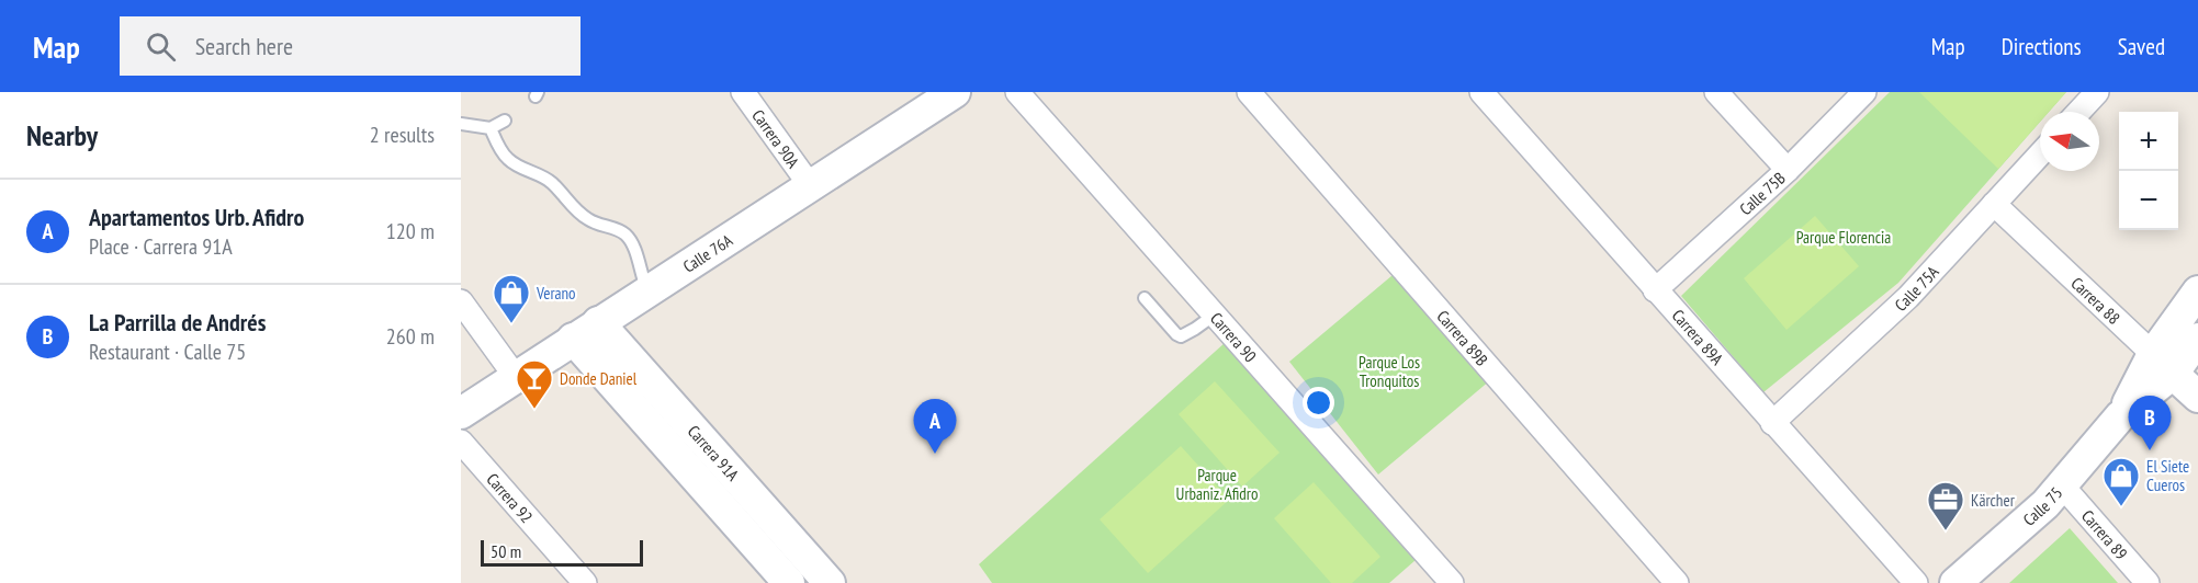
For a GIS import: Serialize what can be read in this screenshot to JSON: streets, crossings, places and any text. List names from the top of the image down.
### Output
{
  "streets": {
    "street": [
      "Carrera 90A",
      "Calle 75B",
      "Calle 76A",
      "Calle 75A",
      "Carrera 88",
      "Carrera 90",
      "Carrera 89B",
      "Carrera 89A",
      "Carrera 91A",
      "Carrera 92",
      "Calle 75",
      "Carrera 89"
    ]
  },
  "crossings": [
    ["Carrera 90A", "Calle 76A"],
    ["Calle 75B", "Carrera 89A"],
    ["Calle 76A", "Carrera 91A"],
    ["Calle 75A", "Carrera 88"],
    ["Calle 75A", "Carrera 89A"],
    ["Carrera 88", "Calle 75"],
    ["Calle 75", "Carrera 89"]
  ],
  "parks": ["Parque Florencia", "Parque Los Tronquitos", "Parque Urbaniz. Afidro"],
  "places": {
    "shop": ["Verano", "El Siete Cueros"],
    "bar": ["Donde Daniel"],
    "office": ["Kärcher"]
  },
  "scale_bar": "50 m",
  "north": "left",
  "page": {
    "header": "Map",
    "search": "Search here",
    "nav": ["Map", "Directions", "Saved"],
    "heading": ["Nearby", "2 results"],
    "map_buttons": ["+", "−"],
    "list": [
      {
        "mark": "A",
        "name": "Apartamentos Urb. Afidro",
        "note": "Place · Carrera 91A",
        "value": "120 m"
      },
      {
        "mark": "B",
        "name": "La Parrilla de Andrés",
        "note": "Restaurant · Calle 75",
        "value": "260 m"
      }
    ],
    "pins": ["B", "A"],
    "scale": "50 m"
  }
}
